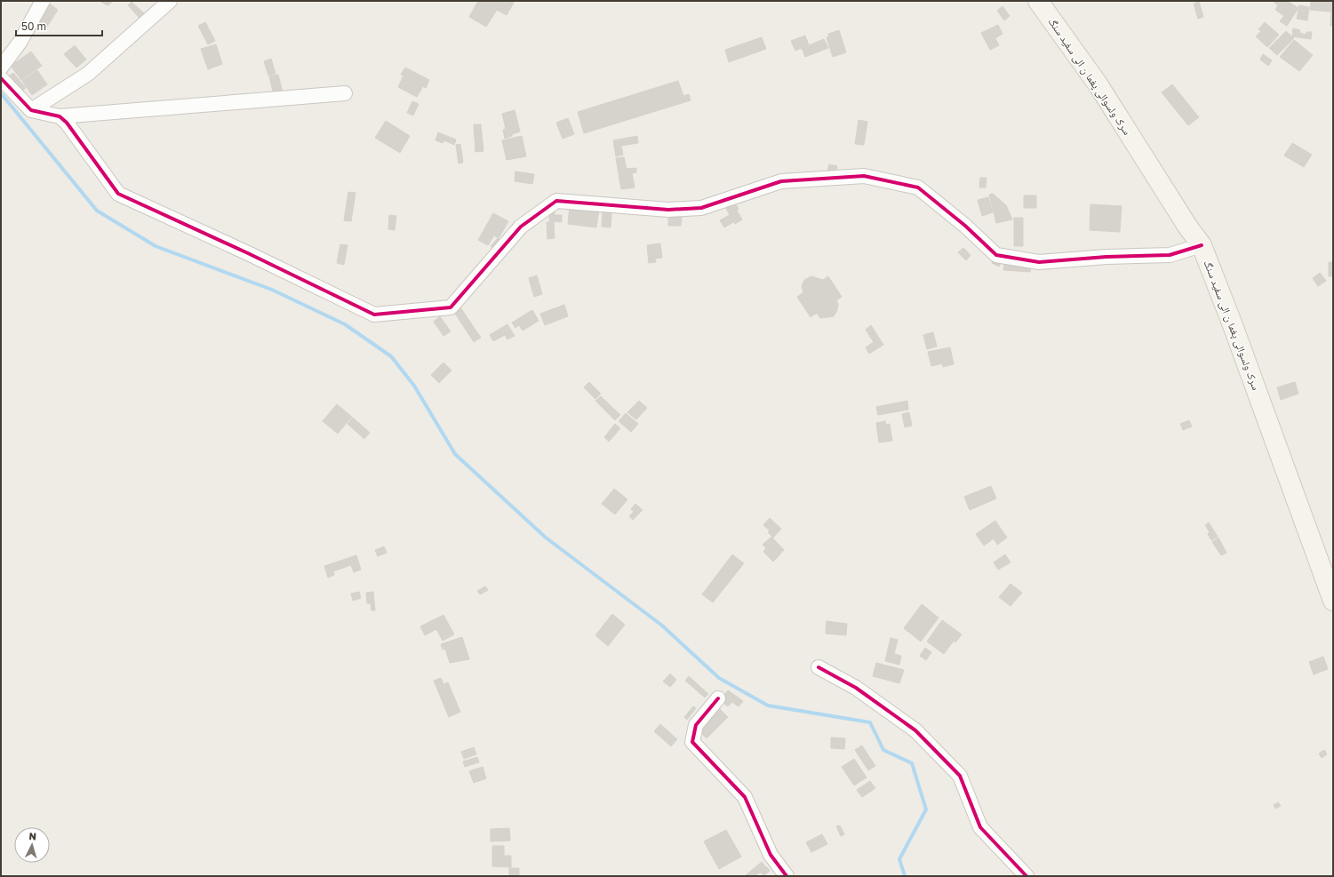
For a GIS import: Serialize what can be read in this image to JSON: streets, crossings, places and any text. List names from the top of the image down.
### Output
{
  "streets": {
    "main road": ["سرک ولسوالی پغما ن الی سفید سنگ"]
  },
  "scale_bar": "50 m",
  "north": "top"
}
